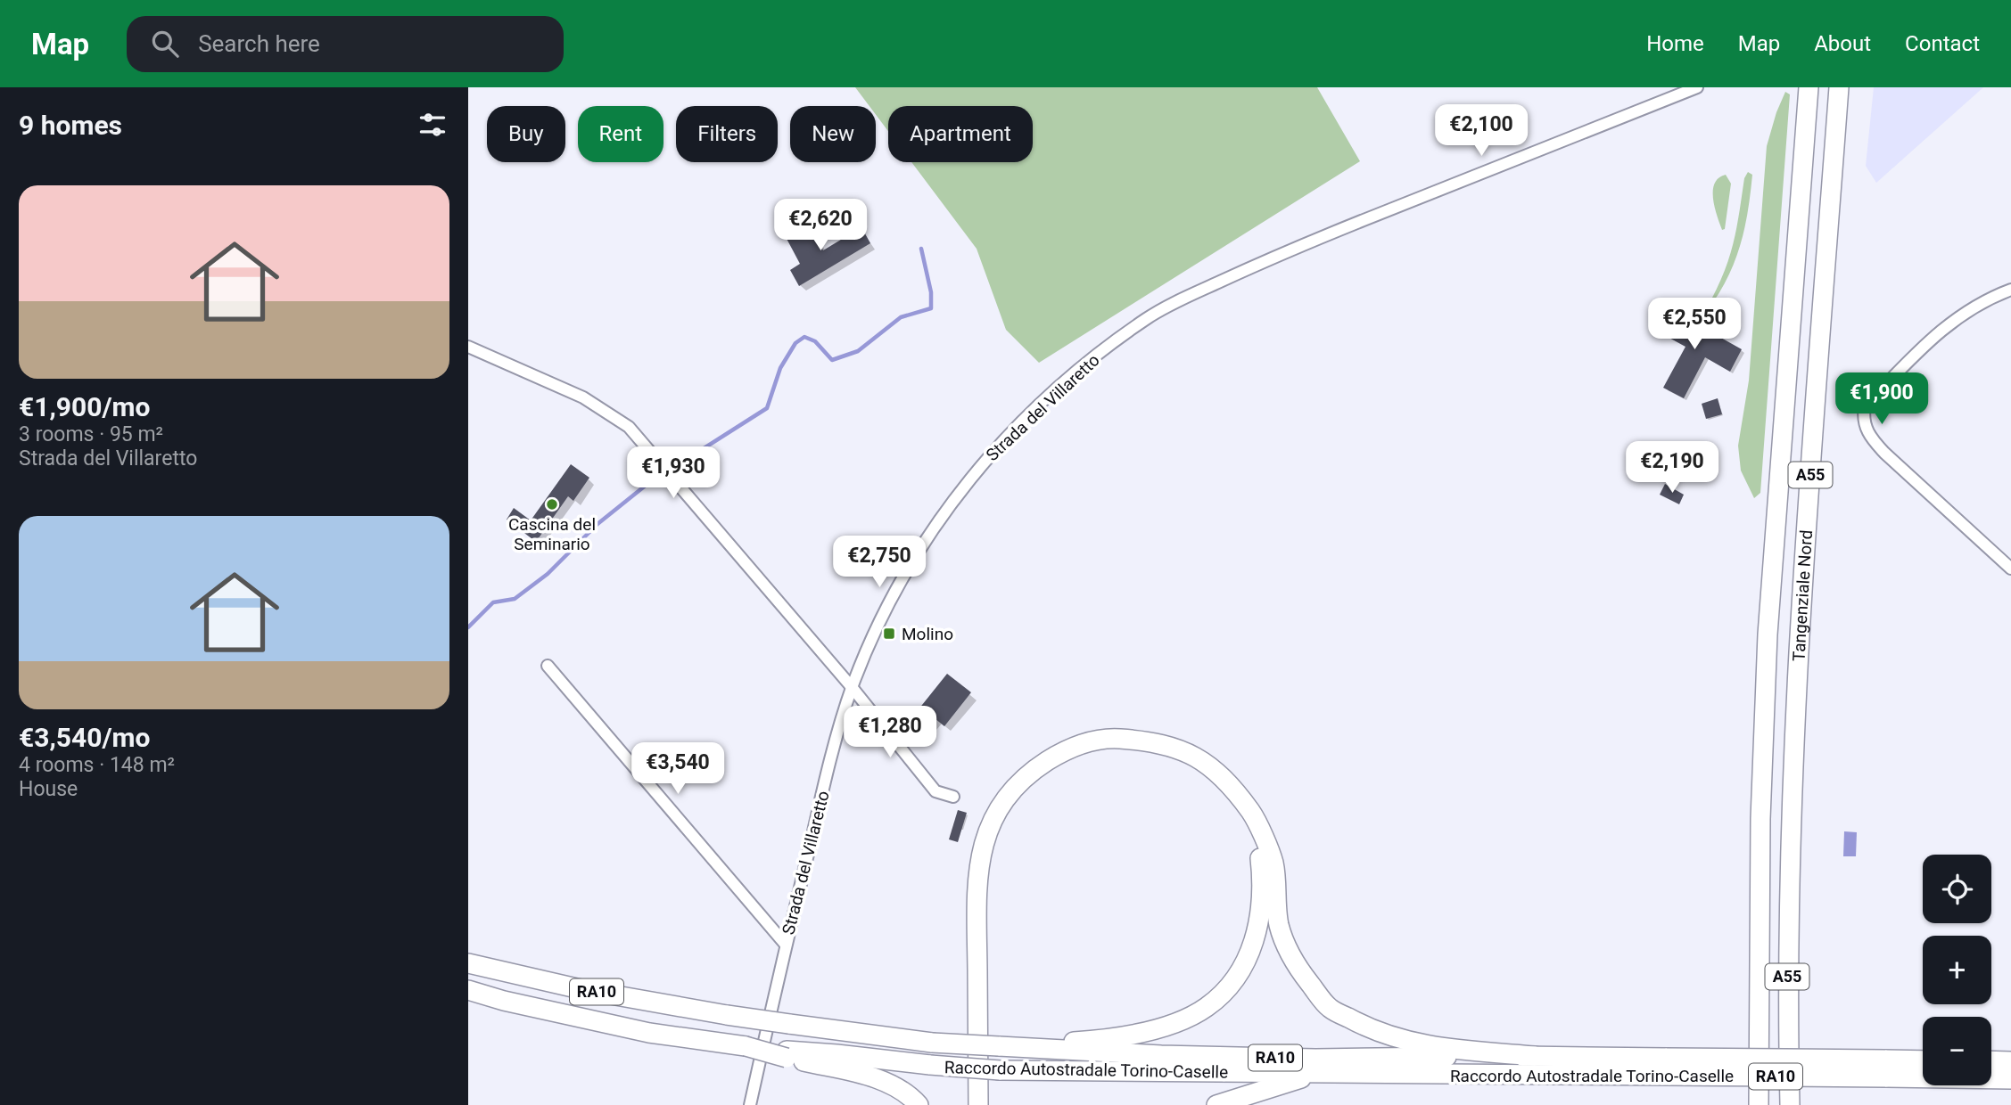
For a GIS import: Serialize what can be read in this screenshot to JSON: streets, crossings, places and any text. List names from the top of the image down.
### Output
{
  "streets": {
    "highway": [
      "A55",
      "Tangenziale Nord",
      "RA10",
      "Raccordo Autostradale Torino-Caselle"
    ],
    "street": ["Strada del Villaretto"]
  },
  "places": {
    "other": ["Cascina del Seminario"],
    "transit": ["Molino"]
  },
  "page": {
    "header": "Map",
    "search": "Search here",
    "nav": [
      "Home",
      "Map",
      "About",
      "Contact"
    ],
    "heading": "9 homes",
    "price": [
      "€2,100",
      "€2,620",
      "€2,550",
      "€1,900",
      "€2,190",
      "€1,930",
      "€2,750",
      "€1,280",
      "€3,540"
    ],
    "chip": [
      "Buy",
      "Rent",
      "Filters",
      "New",
      "Apartment"
    ],
    "list": [
      {
        "name": "€1,900/mo",
        "note": "3 rooms · 95 m² · Strada del Villaretto"
      },
      {
        "name": "€3,540/mo",
        "note": "4 rooms · 148 m² · House"
      }
    ],
    "map_buttons": ["+", "−"]
  }
}
